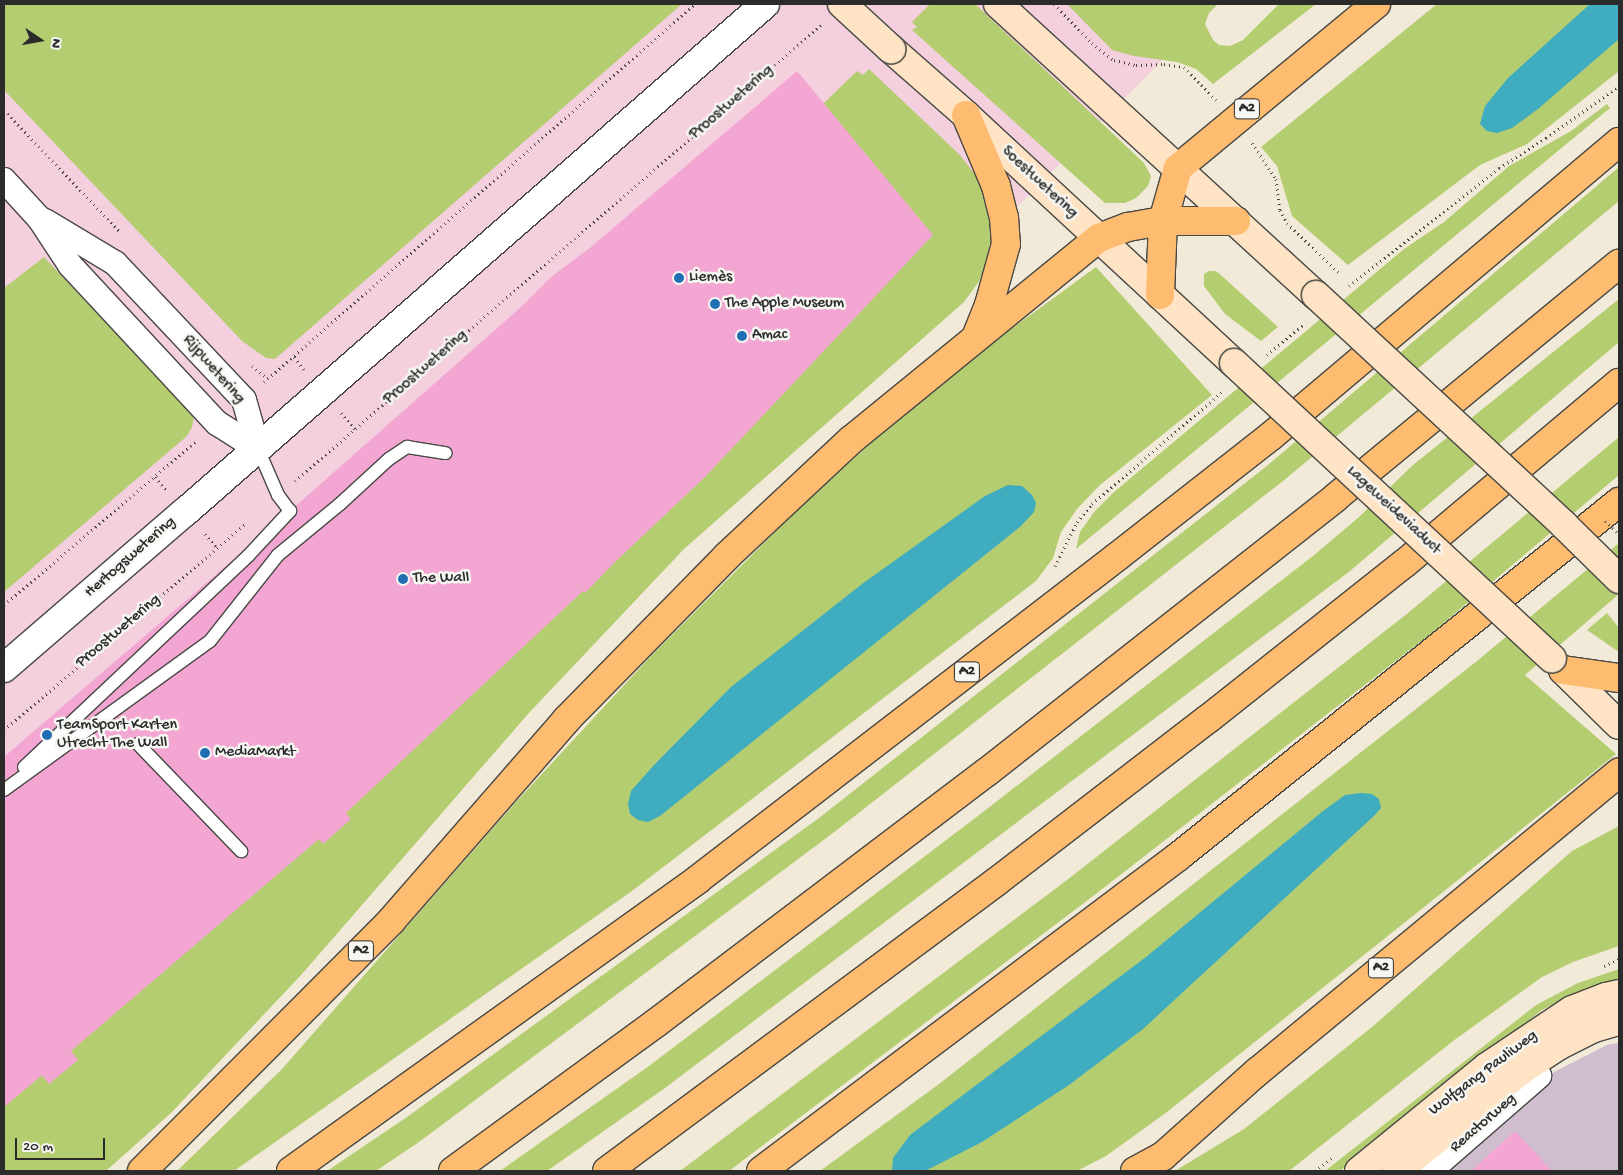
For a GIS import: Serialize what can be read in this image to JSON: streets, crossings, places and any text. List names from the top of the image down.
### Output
{
  "streets": {
    "highway": ["A2"],
    "main road": ["Soestwetering", "Lageweideviaduct", "Wolfgang Pauliweg"],
    "street": ["Rijpwetering", "Hertogswetering", "Reactorweg"],
    "path": ["Proostwetering"]
  },
  "crossings": [
    ["A2", "Soestwetering"],
    ["Soestwetering", "Lageweideviaduct"],
    ["Rijpwetering", "Hertogswetering"]
  ],
  "places": [
    "Liemès",
    "The Apple Museum",
    "Amac",
    "The Wall",
    "TeamSport Karten Utrecht The Wall",
    "MediaMarkt"
  ],
  "scale_bar": "20 m",
  "north": "right"
}
